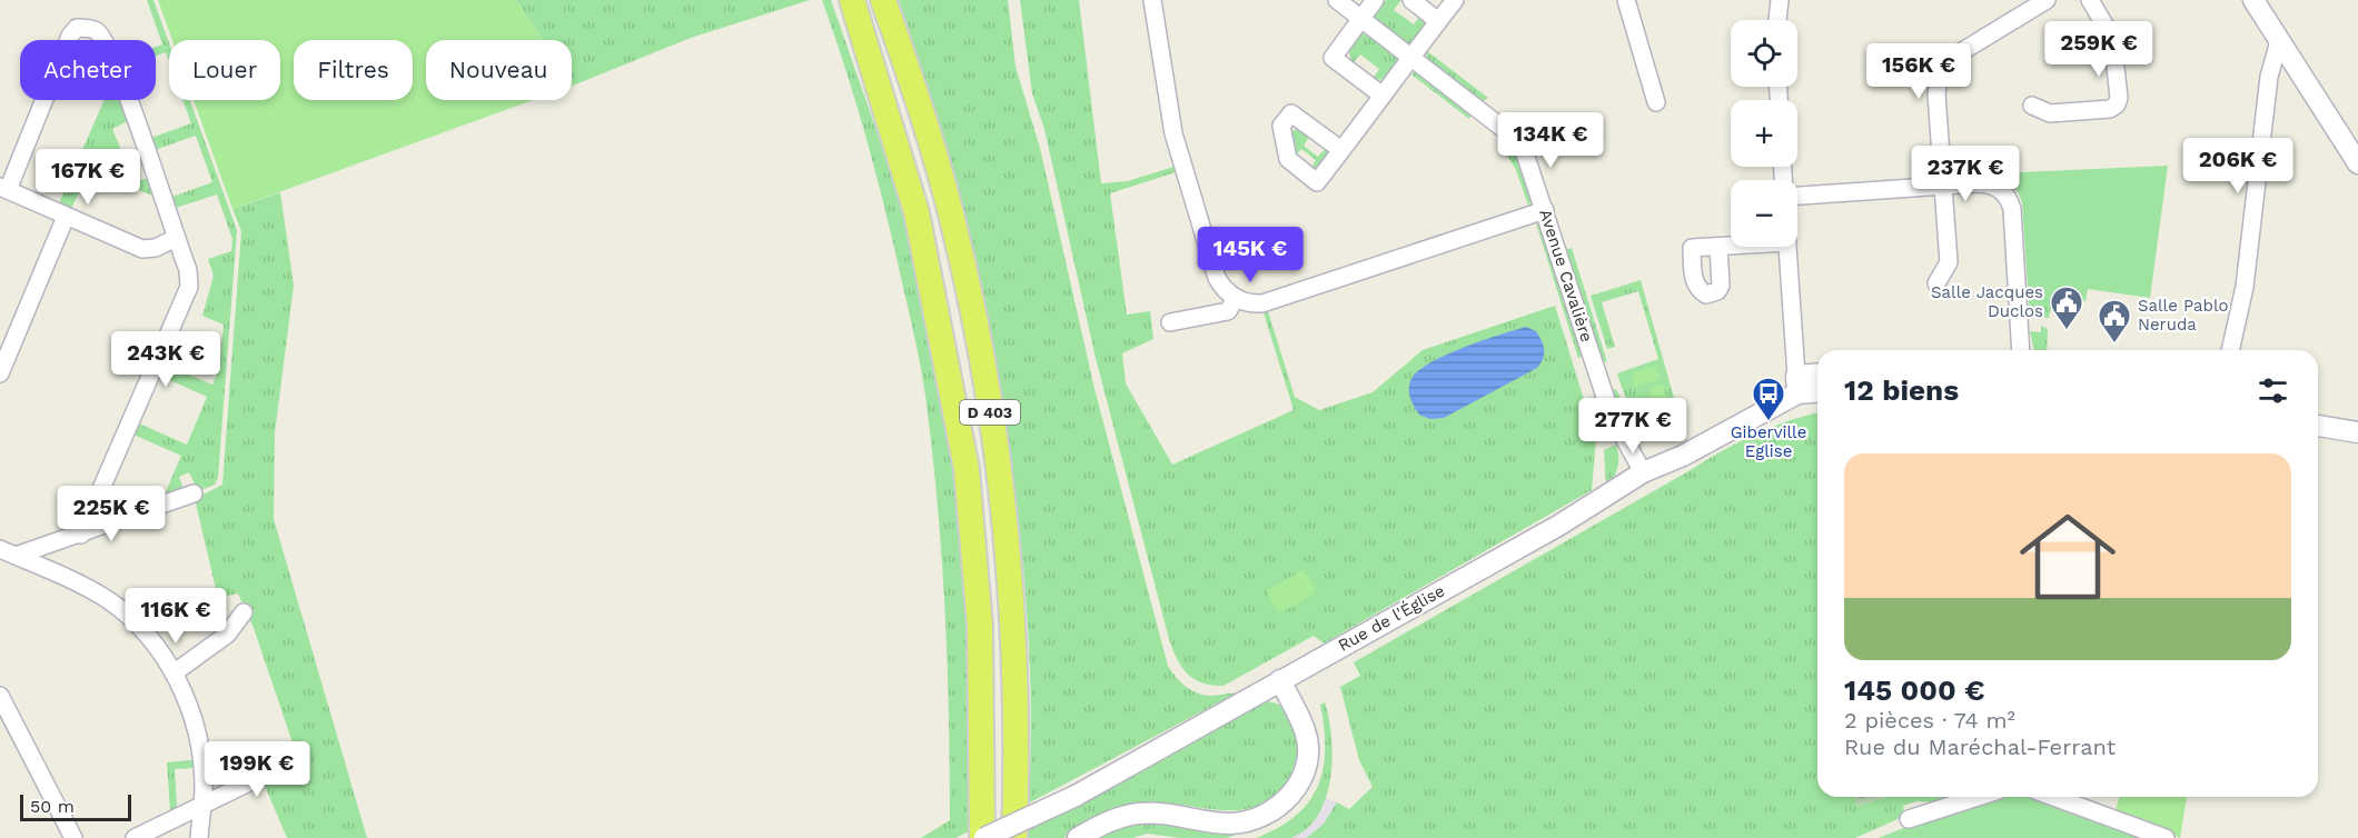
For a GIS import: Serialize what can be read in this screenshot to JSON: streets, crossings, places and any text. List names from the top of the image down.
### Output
{
  "streets": {
    "main road": ["D 403"],
    "street": ["Avenue Cavalière", "Rue de l'Église"]
  },
  "crossings": [
    ["Avenue Cavalière", "Rue de l'Église"],
    ["D 403", "Rue de l'Église"]
  ],
  "places": {
    "public building": ["Salle Jacques Duclos", "Salle Pablo Neruda"],
    "bus stop": ["Giberville Eglise"]
  },
  "scale_bar": "50 m",
  "page": {
    "map_buttons": ["+", "−"],
    "price": [
      "259K €",
      "156K €",
      "134K €",
      "206K €",
      "237K €",
      "167K €",
      "145K €",
      "243K €",
      "277K €",
      "225K €",
      "116K €",
      "199K €"
    ],
    "chip": [
      "Acheter",
      "Louer",
      "Filtres",
      "Nouveau"
    ],
    "heading": "12 biens",
    "list": [
      {
        "name": "145 000 €",
        "note": "2 pièces · 74 m² · Rue du Maréchal-Ferrant"
      }
    ],
    "scale": "50 m"
  }
}
